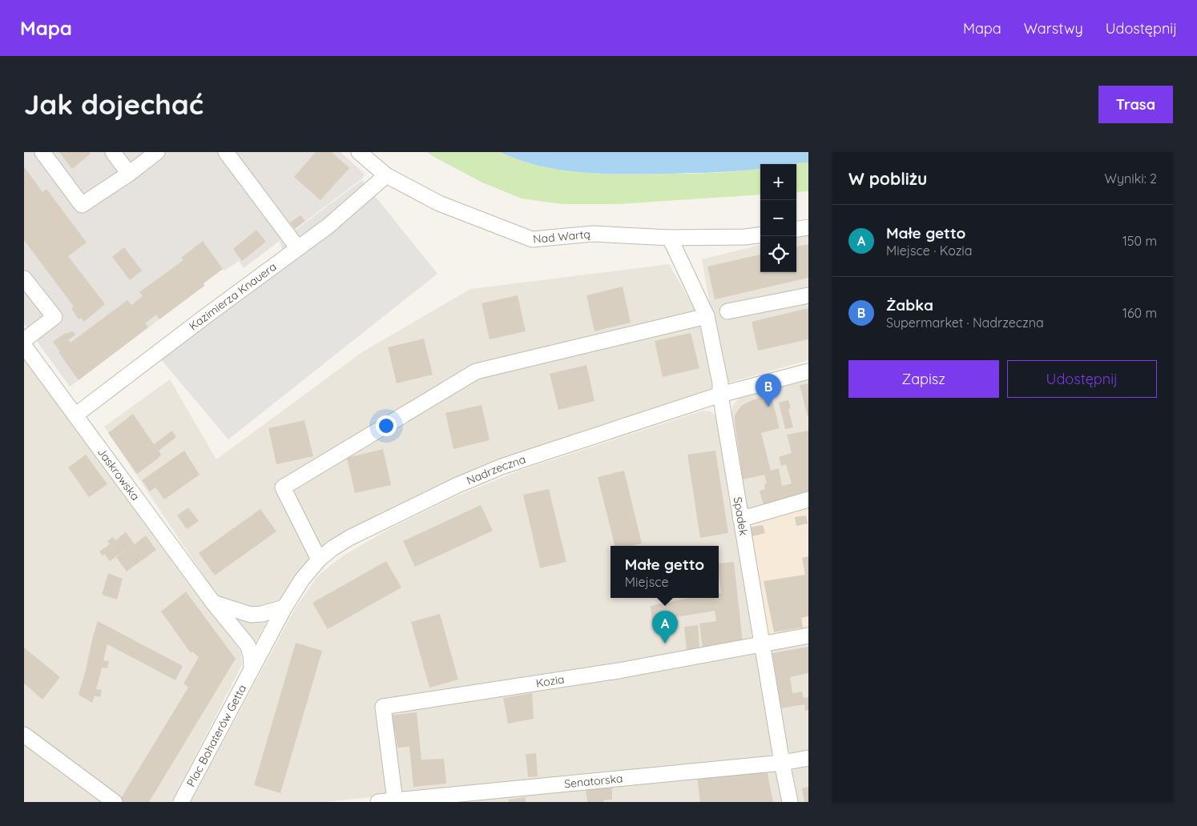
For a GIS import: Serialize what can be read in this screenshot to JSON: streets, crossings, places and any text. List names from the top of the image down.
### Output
{
  "streets": {
    "street": [
      "Nad Wartą",
      "Kazimierza Knauera",
      "Nadrzeczna",
      "Jaskrowska",
      "Spadek",
      "Kozia",
      "Plac Bohaterów Getta",
      "Senatorska"
    ]
  },
  "crossings": [
    ["Nad Wartą", "Kazimierza Knauera"],
    ["Nad Wartą", "Spadek"],
    ["Kazimierza Knauera", "Jaskrowska"],
    ["Nadrzeczna", "Jaskrowska"],
    ["Nadrzeczna", "Spadek"],
    ["Nadrzeczna", "Plac Bohaterów Getta"],
    ["Jaskrowska", "Plac Bohaterów Getta"],
    ["Spadek", "Kozia"],
    ["Spadek", "Senatorska"],
    ["Kozia", "Senatorska"]
  ],
  "page": {
    "header": "Mapa",
    "nav": ["Mapa", "Warstwy", "Udostępnij"],
    "buttons": [
      "Trasa",
      ["Zapisz", "Udostępnij"]
    ],
    "title": "Jak dojechać",
    "heading": ["W pobliżu", "Wyniki: 2"],
    "map_buttons": ["+", "−"],
    "list": [
      {
        "mark": "A",
        "name": "Małe getto",
        "note": "Miejsce · Kozia",
        "value": "150 m"
      },
      {
        "mark": "B",
        "name": "Żabka",
        "note": "Supermarket · Nadrzeczna",
        "value": "160 m"
      }
    ],
    "pins": ["B", "A"],
    "popup": ["Małe getto", "Miejsce"]
  }
}
